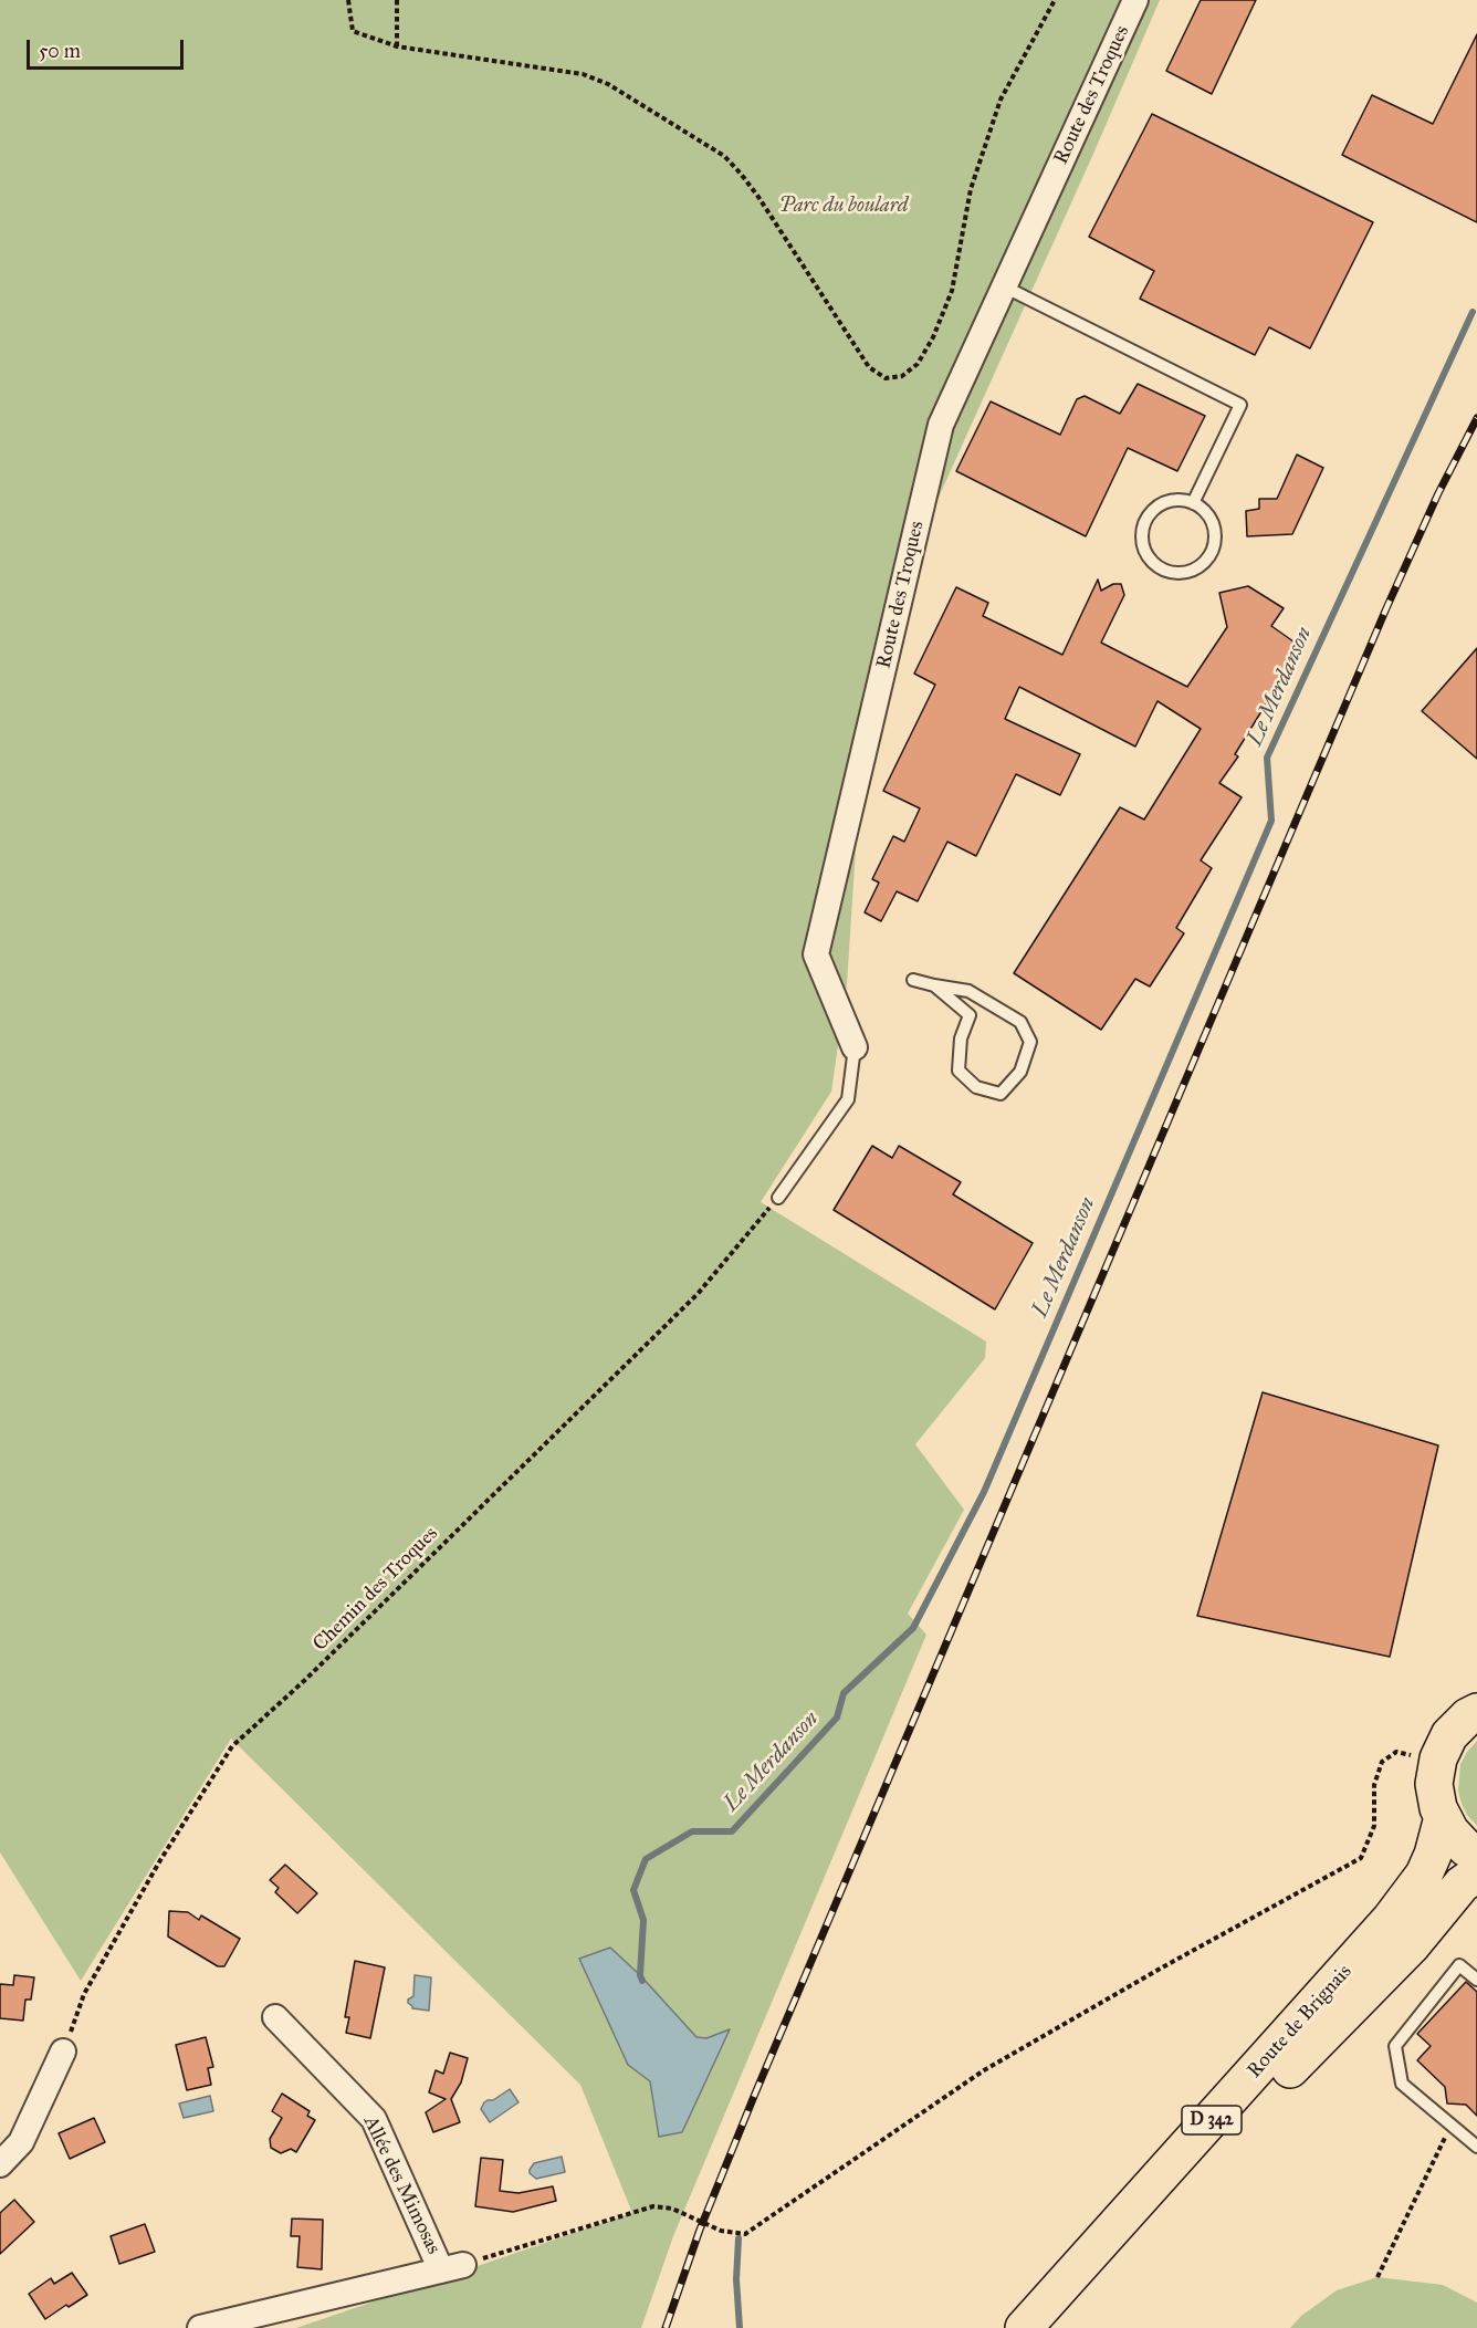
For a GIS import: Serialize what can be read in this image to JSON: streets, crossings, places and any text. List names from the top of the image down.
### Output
{
  "streets": {
    "main road": ["Route de Brignais", "D 342"],
    "street": ["Route des Troques", "Allée des Mimosas"],
    "path": ["Chemin des Troques"]
  },
  "crossings": [
    ["Route des Troques", "Chemin des Troques"]
  ],
  "water": ["Le Merdanson"],
  "parks": ["Parc du boulard"],
  "scale_bar": "50 m"
}
